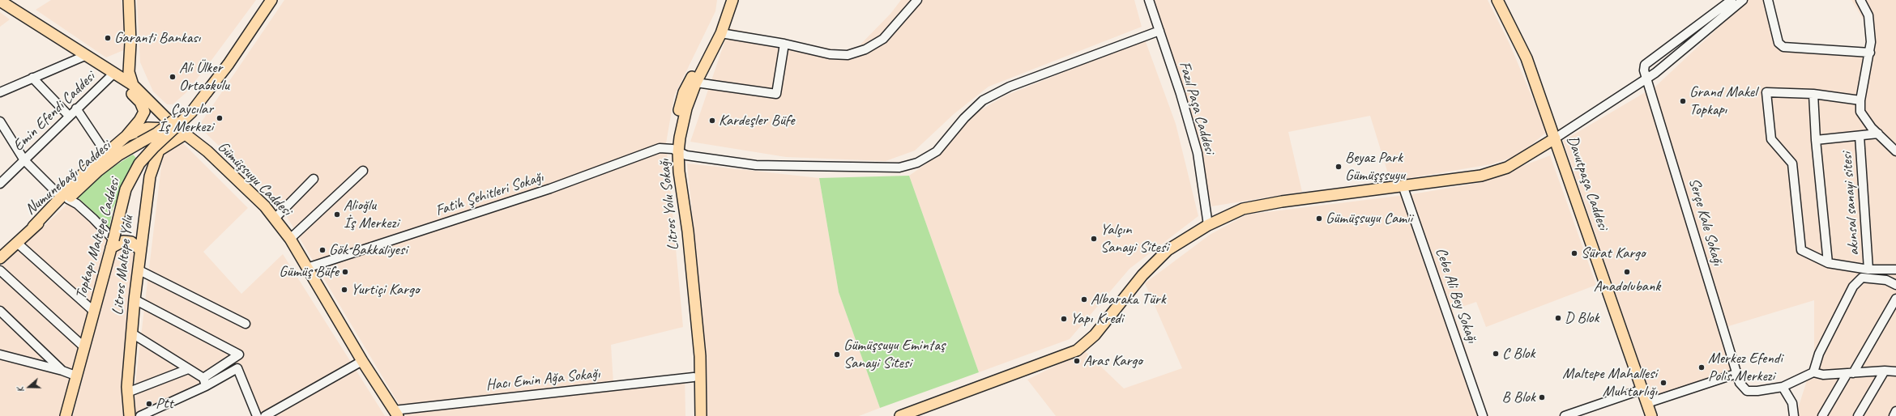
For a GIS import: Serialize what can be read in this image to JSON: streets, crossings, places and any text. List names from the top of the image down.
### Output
{
  "streets": {
    "main road": [
      "Numunebağı Caddesi",
      "Gümüşsuyu Caddesi",
      "Davutpaşa Caddesi",
      "Litros Yolu Sokağı",
      "Topkapı Maltepe Caddesi",
      "Litros Maltepe Yolu"
    ],
    "street": [
      "Fazıl Paşa Caddesi",
      "Emin Efendi Caddesi",
      "Fatih Şehitleri Sokağı",
      "akınsal sanayi sitesi",
      "Serçe Kale Sokağı",
      "Cebe Ali Bey Sokağı",
      "Hacı Emin Ağa Sokağı"
    ]
  },
  "crossings": [
    ["Fazıl Paşa Caddesi", "Fatih Şehitleri Sokağı"],
    ["Numunebağı Caddesi", "Topkapı Maltepe Caddesi"],
    ["Gümüşsuyu Caddesi", "Fatih Şehitleri Sokağı"],
    ["Gümüşsuyu Caddesi", "Litros Maltepe Yolu"],
    ["Gümüşsuyu Caddesi", "Hacı Emin Ağa Sokağı"],
    ["Fatih Şehitleri Sokağı", "Litros Yolu Sokağı"],
    ["Litros Yolu Sokağı", "Hacı Emin Ağa Sokağı"]
  ],
  "places": [
    "Garanti Bankası",
    "Ali Ülker Ortaokulu",
    "Grand Makel Topkapı",
    "Çaycılar İş Merkezi",
    "Kardeşler Büfe",
    "Beyaz Park Gümüşşsuyu",
    "Alioğlu İş Merkezi",
    "Gümüşsuyu Camii",
    "Yalçın Sanayi Sitesi",
    "Gök Bakkaliyesi",
    "Sürat Kargo",
    "Gümüş Büfe",
    "Anadolubank",
    "Yurtiçi Kargo",
    "Albaraka Türk",
    "D Blok",
    "Yapı Kredi",
    "C Blok",
    "Gümüşsuyu Emintaş Sanayi Sitesi",
    "Aras Kargo",
    "Merkez Efendi Polis Merkezi",
    "Maltepe Mahallesi Muhtarlığı",
    "B Blok",
    "Ptt"
  ],
  "north": "left"
}
